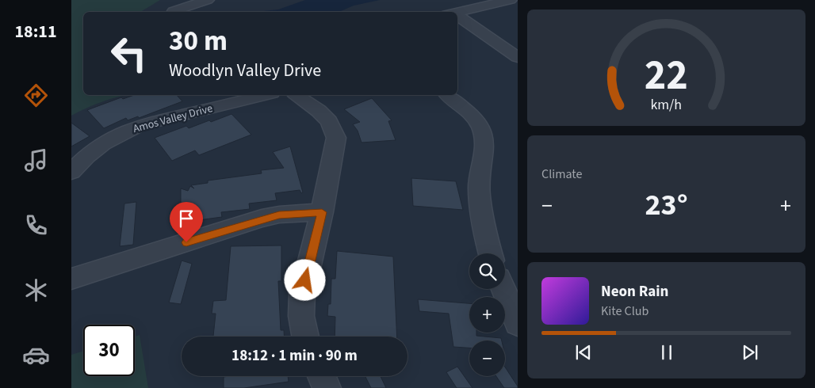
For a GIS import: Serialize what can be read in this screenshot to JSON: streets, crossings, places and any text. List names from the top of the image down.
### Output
{
  "streets": {
    "street": ["Amos Valley Drive"]
  },
  "page": {
    "tabs": "18:11",
    "turn": ["30 m", "Woodlyn Valley Drive"],
    "tile": "Climate",
    "heat": ["−", "23°", "+"],
    "map_buttons": ["+", "−"],
    "song": ["Neon Rain", "Kite Club"],
    "limit": "30",
    "trip": "18:12 · 1 min · 90 m",
    "gauge": ["22", "km/h"]
  }
}
